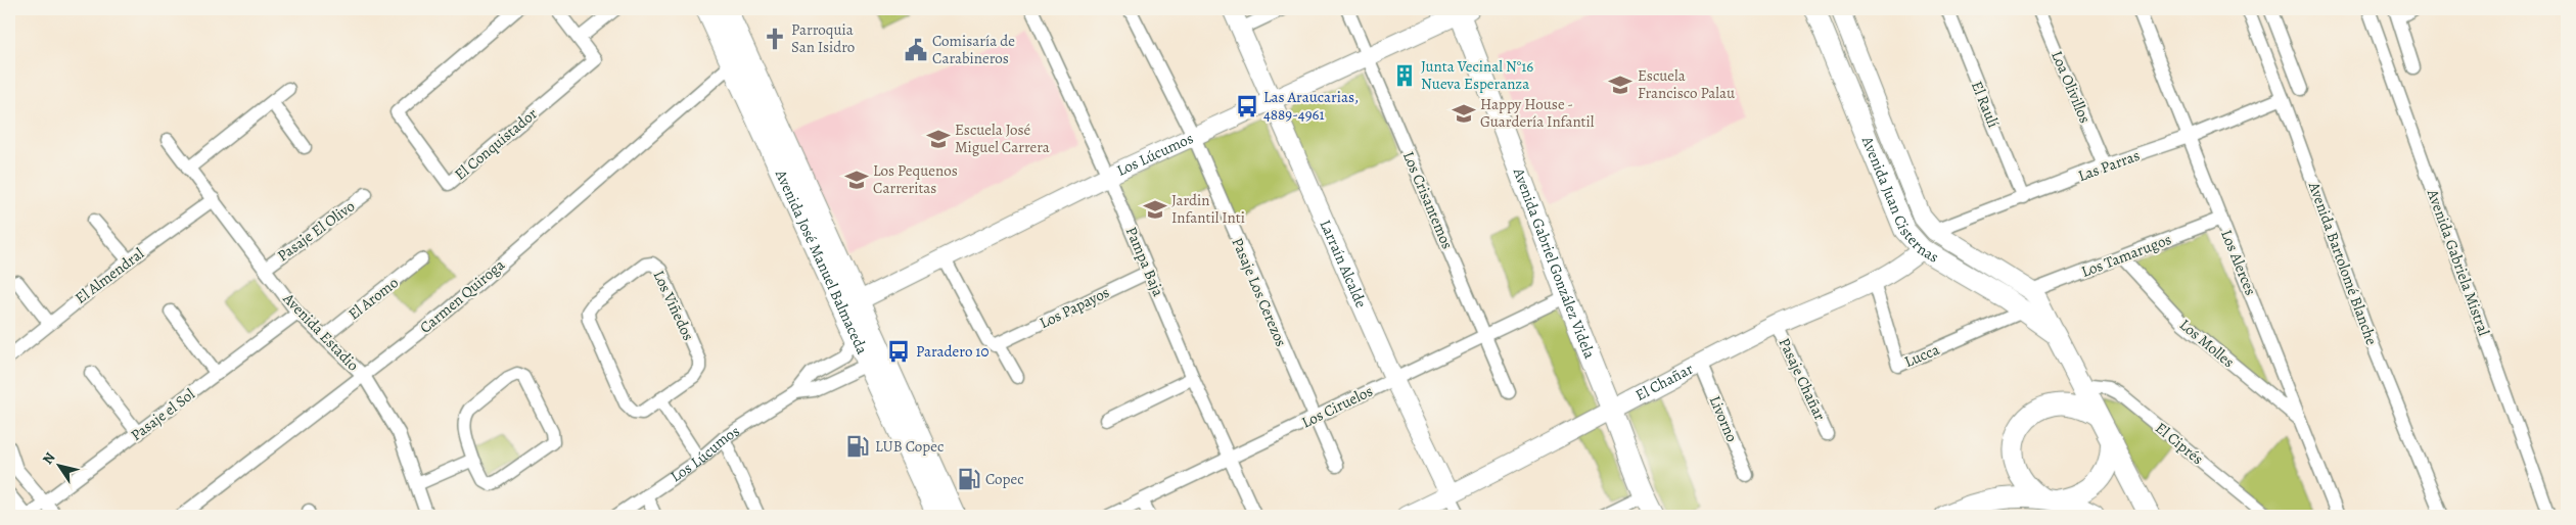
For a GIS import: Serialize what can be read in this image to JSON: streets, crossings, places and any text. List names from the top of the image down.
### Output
{
  "streets": {
    "main road": ["Avenida Juan Cisternas", "Avenida José Manuel Balmaceda", "Avenida Gabriel González Videla"],
    "street": [
      "Loa Olivillos",
      "El Raulí",
      "El Conquistador",
      "Los Lúcumos",
      "Las Parras",
      "Los Crisantemos",
      "Pasaje El Olivo",
      "Los Tamarugos",
      "Pampa Baja",
      "Los Alerces",
      "Avenida Gabriela Mistral",
      "Larraín Alcalde",
      "Avenida Bartolomé Blanche",
      "El Almendral",
      "Pasaje Los Cerezos",
      "Carmen Quiroga",
      "El Aromo",
      "Los Viñedos",
      "Los Papayos",
      "Avenida Estadio",
      "Los Molles",
      "Lucca",
      "Pasaje Chañar",
      "El Chañar",
      "Los Ciruelos",
      "Pasaje el Sol",
      "Livorno",
      "El Ciprés"
    ]
  },
  "crossings": [
    ["Loa Olivillos", "Las Parras"],
    ["El Raulí", "Las Parras"],
    ["Los Lúcumos", "Los Crisantemos"],
    ["Los Lúcumos", "Pampa Baja"],
    ["Los Lúcumos", "Avenida José Manuel Balmaceda"],
    ["Los Lúcumos", "Larraín Alcalde"],
    ["Los Lúcumos", "Avenida Gabriel González Videla"],
    ["Los Lúcumos", "Pasaje Los Cerezos"],
    ["Las Parras", "Avenida Juan Cisternas"],
    ["Las Parras", "Los Alerces"],
    ["Las Parras", "Avenida Bartolomé Blanche"],
    ["Avenida Juan Cisternas", "Los Tamarugos"],
    ["Avenida Juan Cisternas", "Lucca"],
    ["Avenida Juan Cisternas", "El Chañar"],
    ["Avenida Juan Cisternas", "El Ciprés"],
    ["Los Crisantemos", "Los Ciruelos"],
    ["Pasaje El Olivo", "Avenida Estadio"],
    ["Los Tamarugos", "Los Alerces"],
    ["Los Tamarugos", "Los Molles"],
    ["Los Tamarugos", "Lucca"],
    ["Pampa Baja", "Los Papayos"],
    ["Pampa Baja", "Los Ciruelos"],
    ["Avenida José Manuel Balmaceda", "Carmen Quiroga"],
    ["Los Alerces", "Los Molles"],
    ["Larraín Alcalde", "El Chañar"],
    ["Larraín Alcalde", "Los Ciruelos"],
    ["Avenida Gabriel González Videla", "El Chañar"],
    ["Avenida Gabriel González Videla", "Los Ciruelos"],
    ["El Almendral", "Avenida Estadio"],
    ["Pasaje Los Cerezos", "Los Ciruelos"],
    ["Carmen Quiroga", "Avenida Estadio"],
    ["El Aromo", "Avenida Estadio"],
    ["Avenida Estadio", "Pasaje el Sol"],
    ["Lucca", "El Chañar"],
    ["Pasaje Chañar", "El Chañar"],
    ["El Chañar", "Livorno"]
  ],
  "places": {
    "church": ["Parroquia San Isidro"],
    "public building": ["Comisaría de Carabineros"],
    "building": ["Junta Vecinal N°16 Nueva Esperanza"],
    "school or university": [
      "Escuela Francisco Palau",
      "Happy House - Guardería Infantil",
      "Escuela José Miguel Carrera",
      "Los Pequenos Carreritas",
      "Jardin Infantil Inti"
    ],
    "bus stop": ["Las Araucarias, 4889-4961", "Paradero 10"],
    "fuel station": ["LUB Copec", "Copec"]
  },
  "north": "top left"
}
